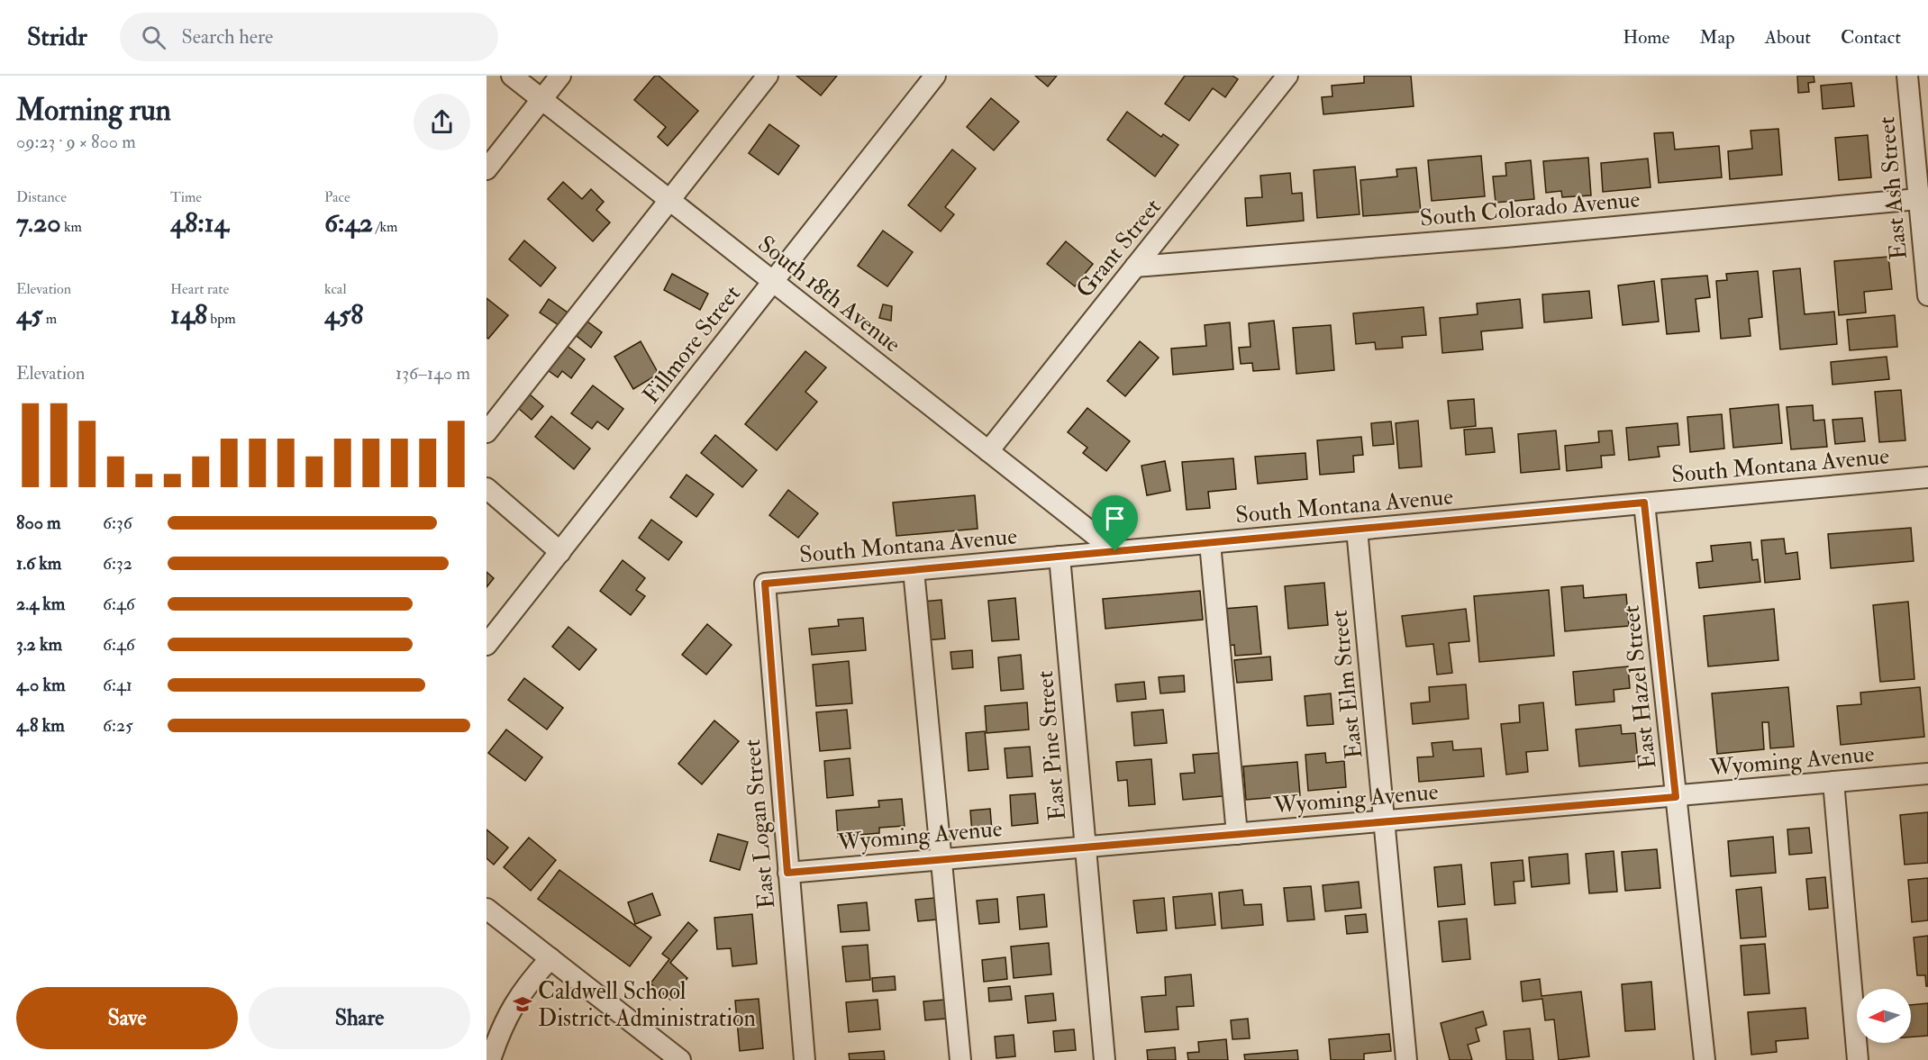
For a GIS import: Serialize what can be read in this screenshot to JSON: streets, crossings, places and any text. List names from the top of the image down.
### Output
{
  "streets": {
    "street": [
      "East Ash Street",
      "South Colorado Avenue",
      "Grant Street",
      "South 18th Avenue",
      "Fillmore Street",
      "South Montana Avenue",
      "East Elm Street",
      "East Hazel Street",
      "East Pine Street",
      "Wyoming Avenue",
      "East Logan Street"
    ]
  },
  "crossings": [
    ["East Ash Street", "South Colorado Avenue"],
    ["South Colorado Avenue", "Grant Street"],
    ["Grant Street", "South 18th Avenue"],
    ["South 18th Avenue", "Fillmore Street"],
    ["South 18th Avenue", "South Montana Avenue"],
    ["South Montana Avenue", "East Elm Street"],
    ["South Montana Avenue", "East Hazel Street"],
    ["South Montana Avenue", "East Pine Street"],
    ["South Montana Avenue", "East Logan Street"],
    ["East Elm Street", "Wyoming Avenue"],
    ["East Hazel Street", "Wyoming Avenue"],
    ["East Pine Street", "Wyoming Avenue"],
    ["Wyoming Avenue", "East Logan Street"]
  ],
  "places": {
    "school or university": ["Caldwell School District Administration"]
  },
  "north": "left",
  "page": {
    "header": "Stridr",
    "search": "Search here",
    "nav": [
      "Home",
      "Map",
      "About",
      "Contact"
    ],
    "heading": ["Morning run", "09:23 · 9 × 800 m"],
    "stats": [
      ["Distance", "7.20 km"],
      ["Time", "48:14"],
      ["Pace", "6:42 /km"],
      ["Elevation", "45 m"],
      ["Heart rate", "148 bpm"],
      ["kcal", "458"]
    ],
    "chart": ["Elevation", "136–140 m"],
    "list": [
      {
        "name": "800 m",
        "note": "6:36"
      },
      {
        "name": "1.6 km",
        "note": "6:32"
      },
      {
        "name": "2.4 km",
        "note": "6:46"
      },
      {
        "name": "3.2 km",
        "note": "6:46"
      },
      {
        "name": "4.0 km",
        "note": "6:41"
      },
      {
        "name": "4.8 km",
        "note": "6:25"
      }
    ],
    "buttons": ["Save", "Share"]
  }
}
